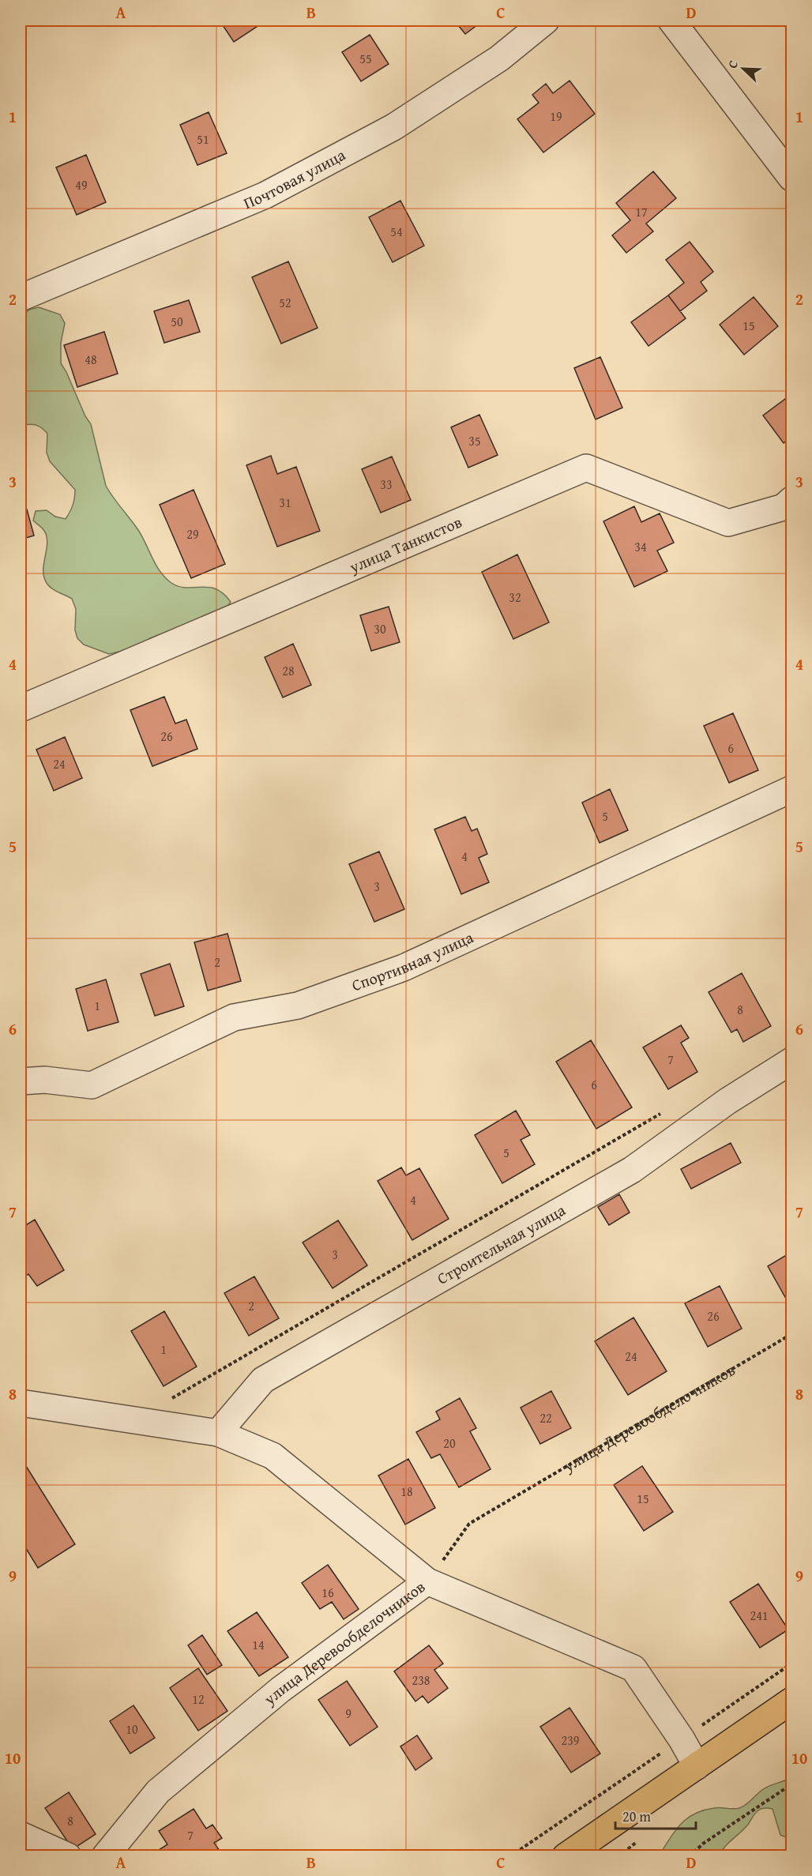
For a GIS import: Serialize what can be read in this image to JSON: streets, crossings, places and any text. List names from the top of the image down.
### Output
{
  "streets": {
    "street": [
      "Почтовая улица",
      "улица Танкистов",
      "Спортивная улица",
      "Строительная улица",
      "улица Деревообделочников"
    ]
  },
  "house_numbers": [
    "55",
    "19",
    "51",
    "49",
    "17",
    "54",
    "52",
    "50",
    "15",
    "48",
    "35",
    "33",
    "31",
    "29",
    "34",
    "32",
    "30",
    "28",
    "26",
    "6",
    "24",
    "5",
    "4",
    "3",
    "2",
    "1",
    "8",
    "7",
    "6",
    "5",
    "4",
    "3",
    "2",
    "26",
    "1",
    "24",
    "22",
    "20",
    "18",
    "15",
    "16",
    "241",
    "14",
    "238",
    "12",
    "9",
    "10",
    "239",
    "8",
    "7"
  ],
  "scale_bar": "20 m",
  "north": "top left",
  "grid": {
    "columns": [
      "A",
      "B",
      "C",
      "D"
    ],
    "rows": [
      "1",
      "2",
      "3",
      "4",
      "5",
      "6",
      "7",
      "8",
      "9",
      "10"
    ]
  }
}
